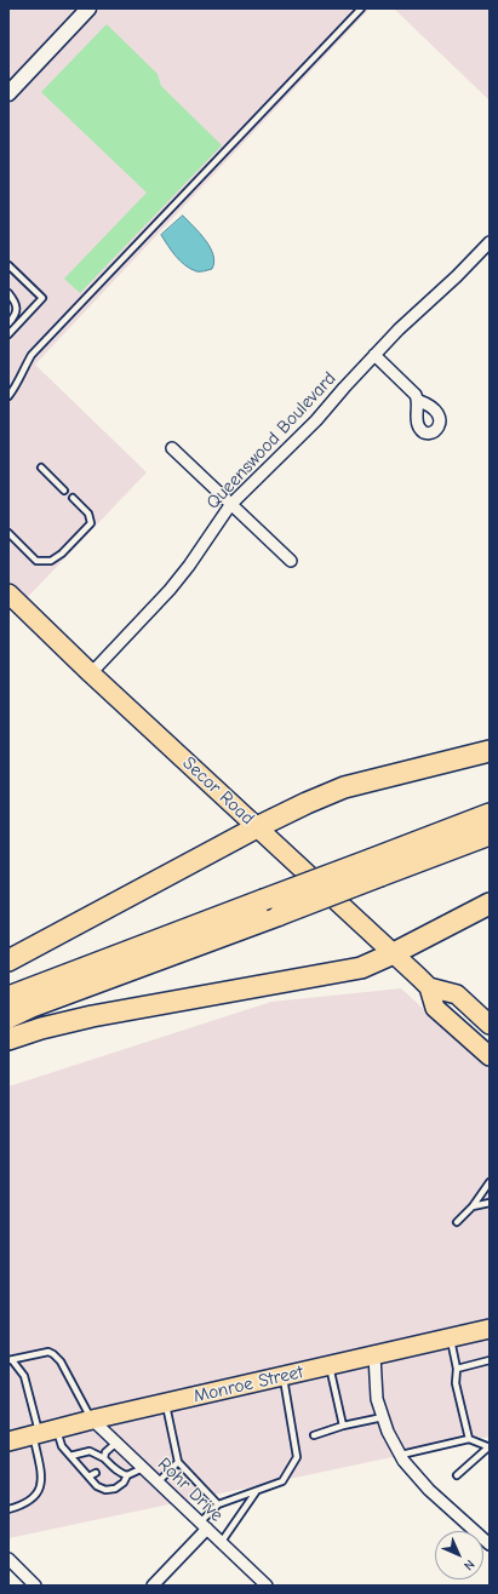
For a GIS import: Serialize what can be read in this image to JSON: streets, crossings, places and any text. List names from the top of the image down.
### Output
{
  "streets": {
    "main road": ["Secor Road", "Monroe Street"],
    "street": ["Queenswood Boulevard", "Rohr Drive"]
  },
  "crossings": [
    ["Queenswood Boulevard", "Secor Road"],
    ["Monroe Street", "Rohr Drive"]
  ],
  "north": "bottom right"
}
